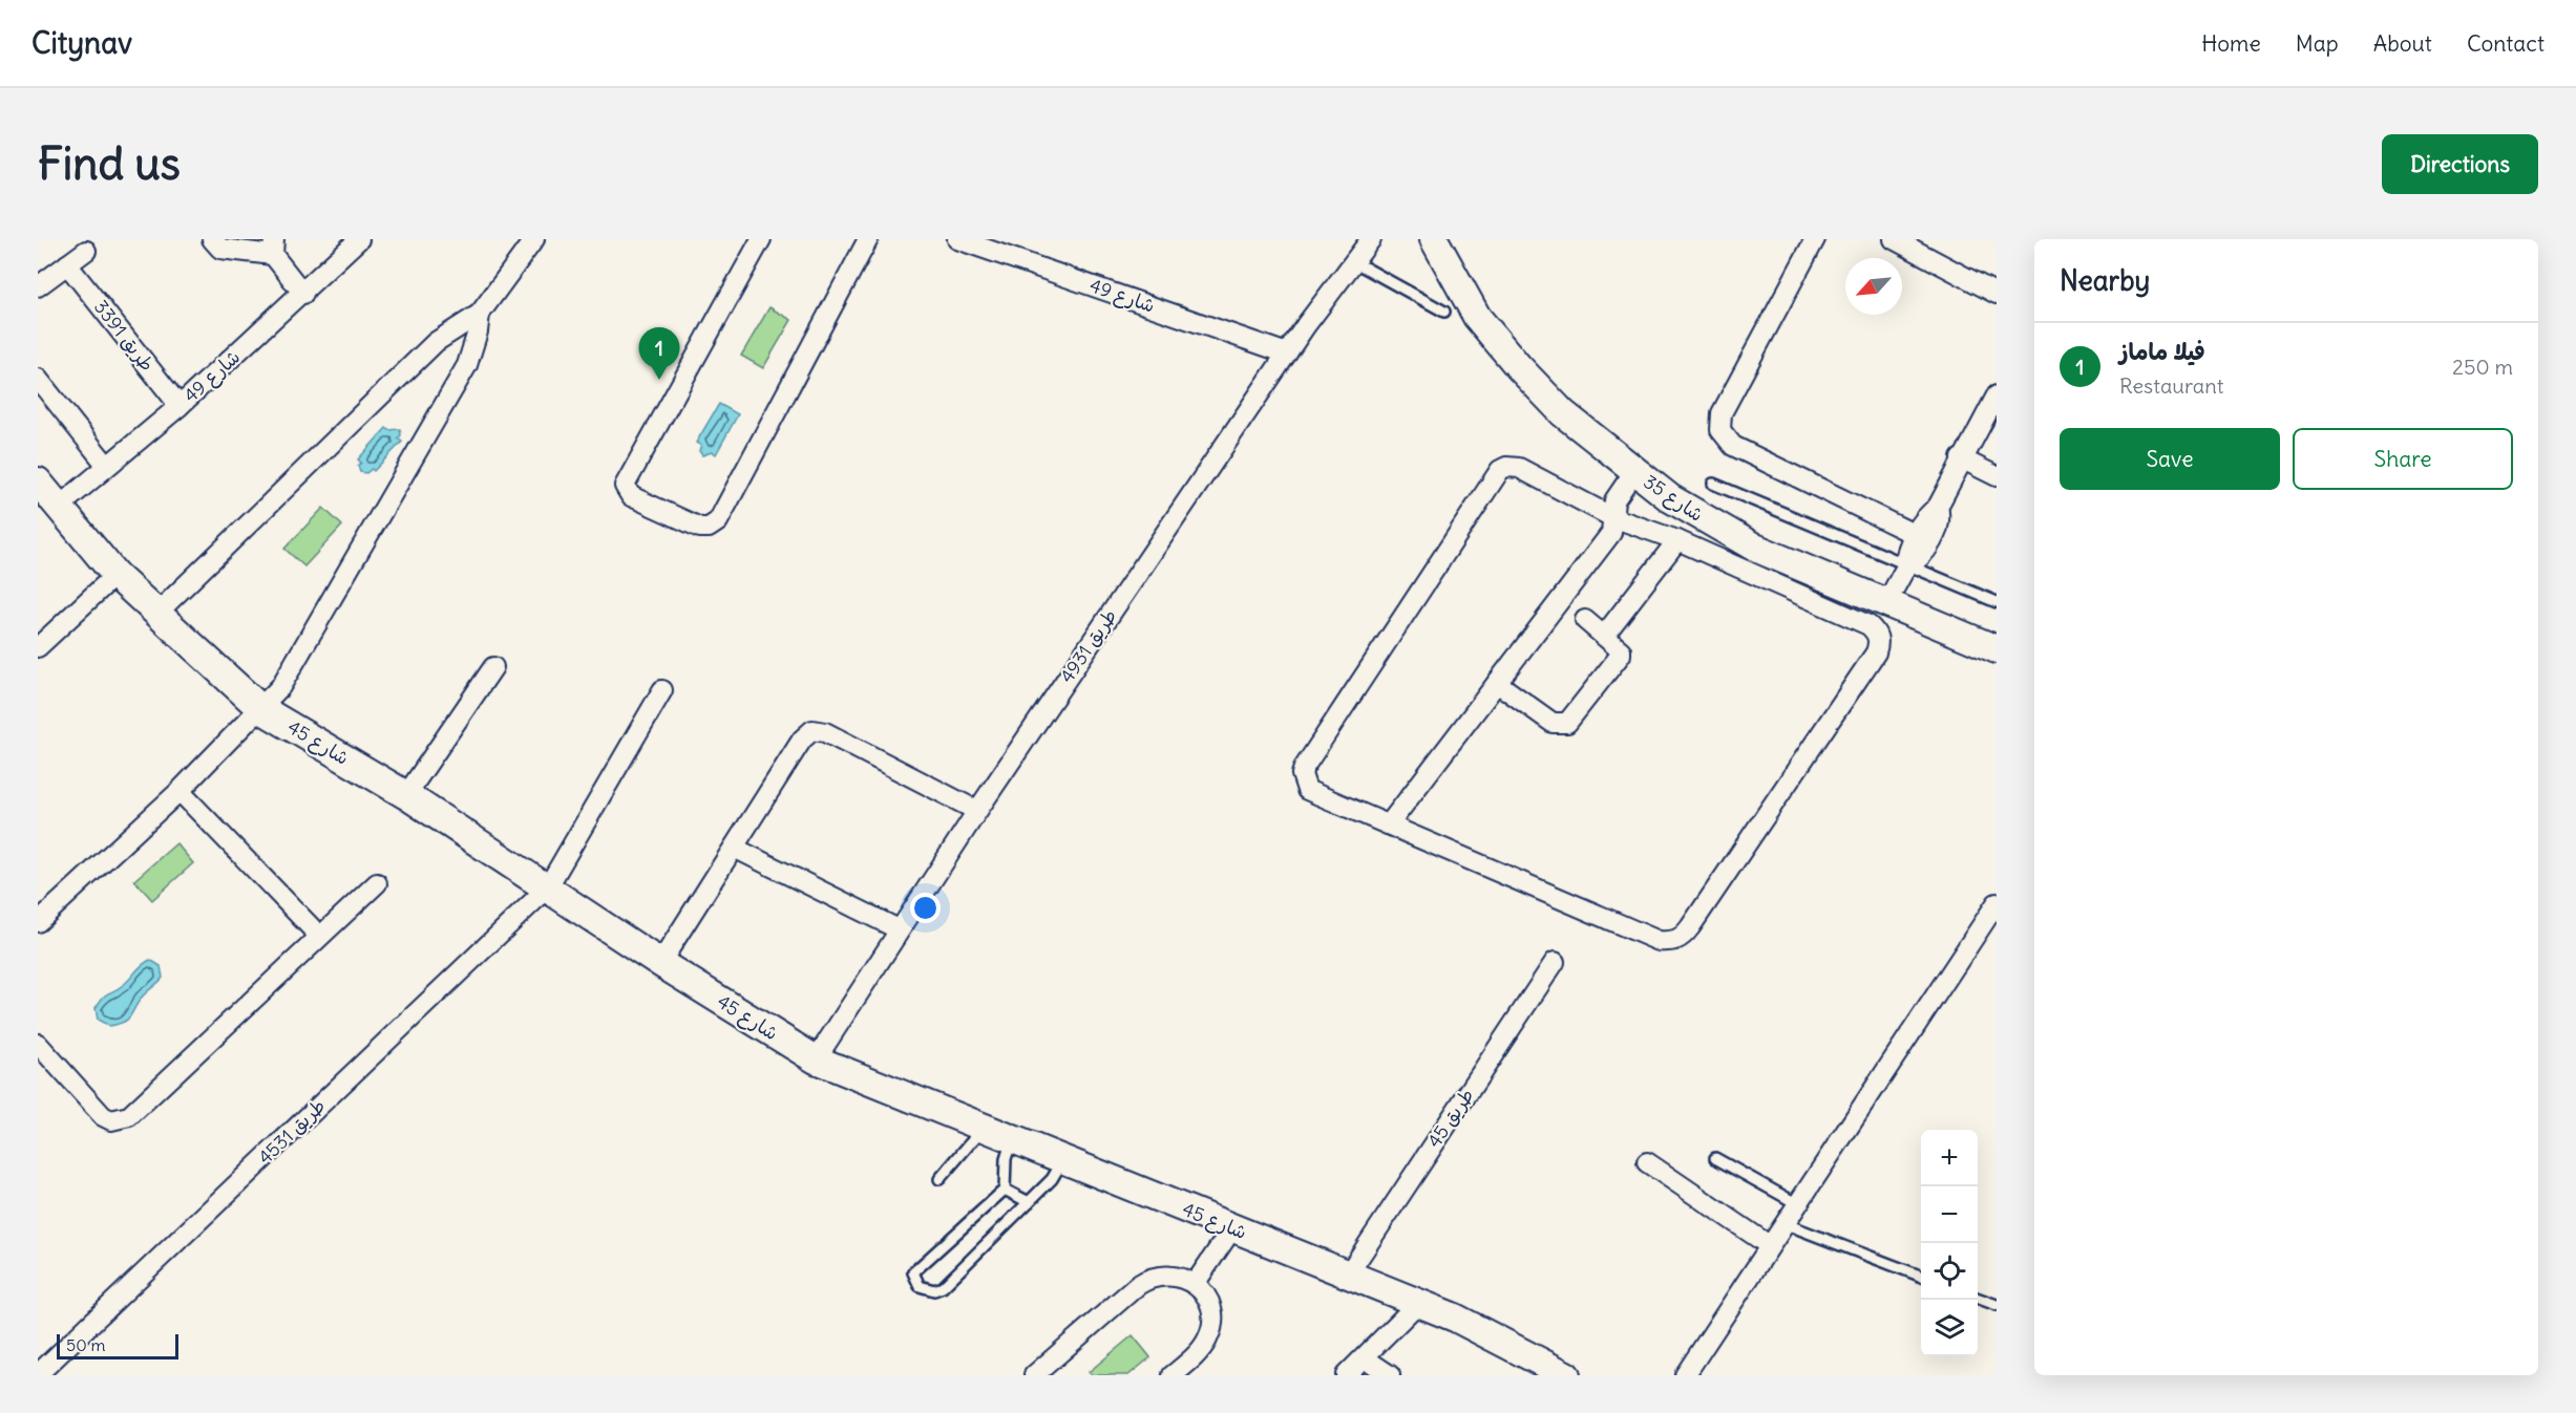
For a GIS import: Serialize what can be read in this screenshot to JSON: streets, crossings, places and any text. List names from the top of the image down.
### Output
{
  "streets": {
    "street": [
      "شارع 49",
      "طريق 3391",
      "شارع 35",
      "طريق 4931",
      "شارع 45",
      "طريق 45",
      "طريق 4531"
    ]
  },
  "crossings": [
    ["شارع 49", "طريق 3391"],
    ["شارع 49", "طريق 4931"],
    ["شارع 49", "شارع 45"],
    ["طريق 4931", "شارع 45"],
    ["شارع 45", "طريق 45"],
    ["شارع 45", "طريق 4531"]
  ],
  "scale_bar": "50 m",
  "north": "bottom left",
  "page": {
    "header": "Citynav",
    "nav": [
      "Home",
      "Map",
      "About",
      "Contact"
    ],
    "buttons": [
      "Directions",
      ["Save", "Share"]
    ],
    "title": "Find us",
    "heading": "Nearby",
    "list": [
      {
        "mark": "1",
        "name": "فيلا ماماز",
        "note": "Restaurant",
        "value": "250 m"
      }
    ],
    "pins": "1",
    "map_buttons": ["+", "−"],
    "scale": "50 m"
  }
}
